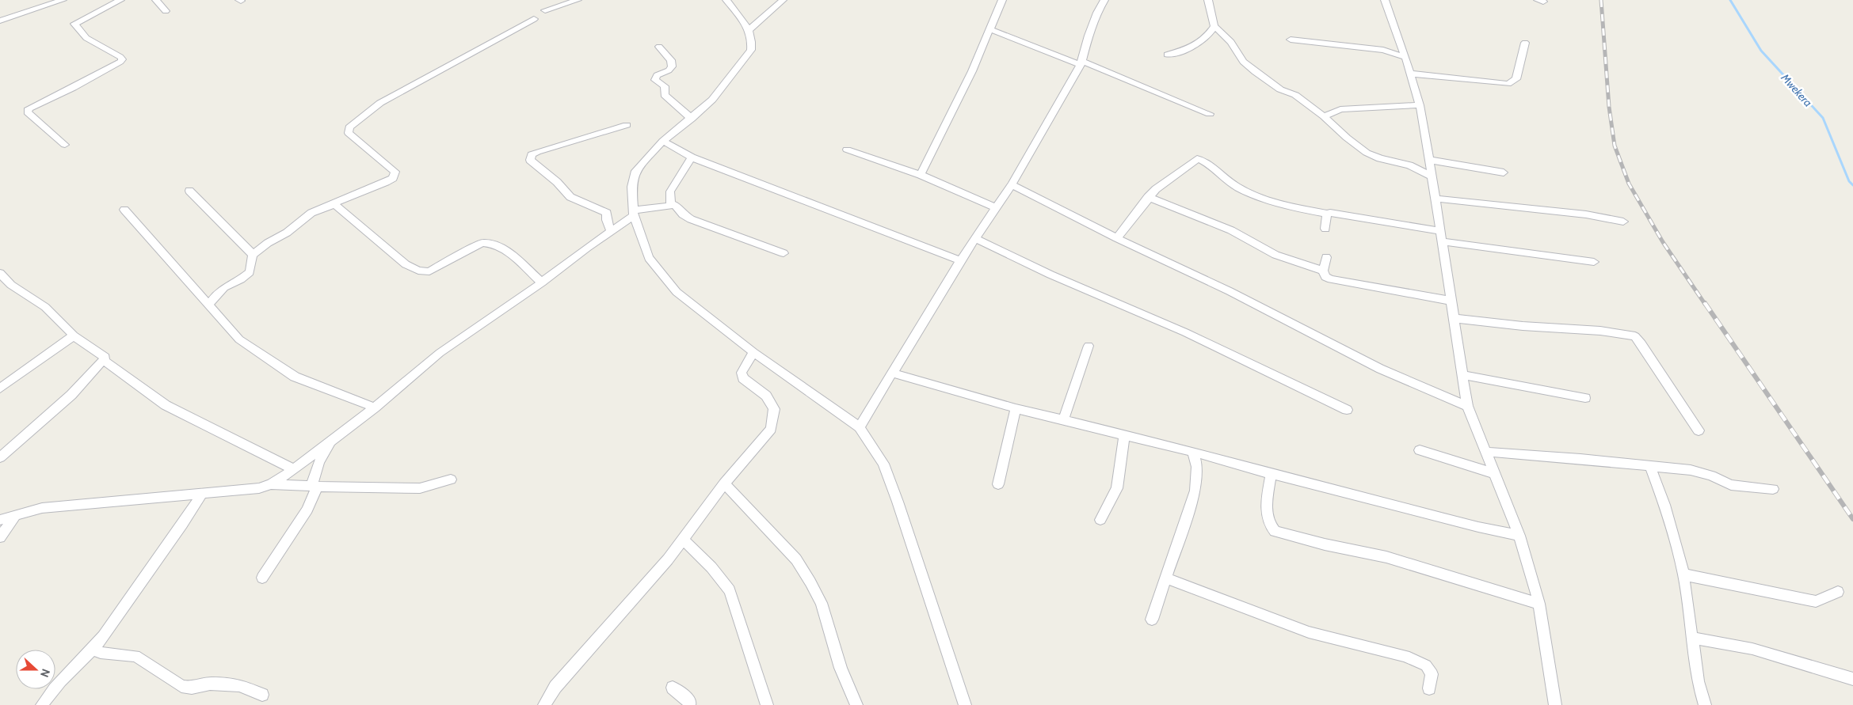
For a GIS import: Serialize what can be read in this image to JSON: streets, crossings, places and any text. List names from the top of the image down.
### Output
{
  "water": ["Mwekera"],
  "north": "right"
}
